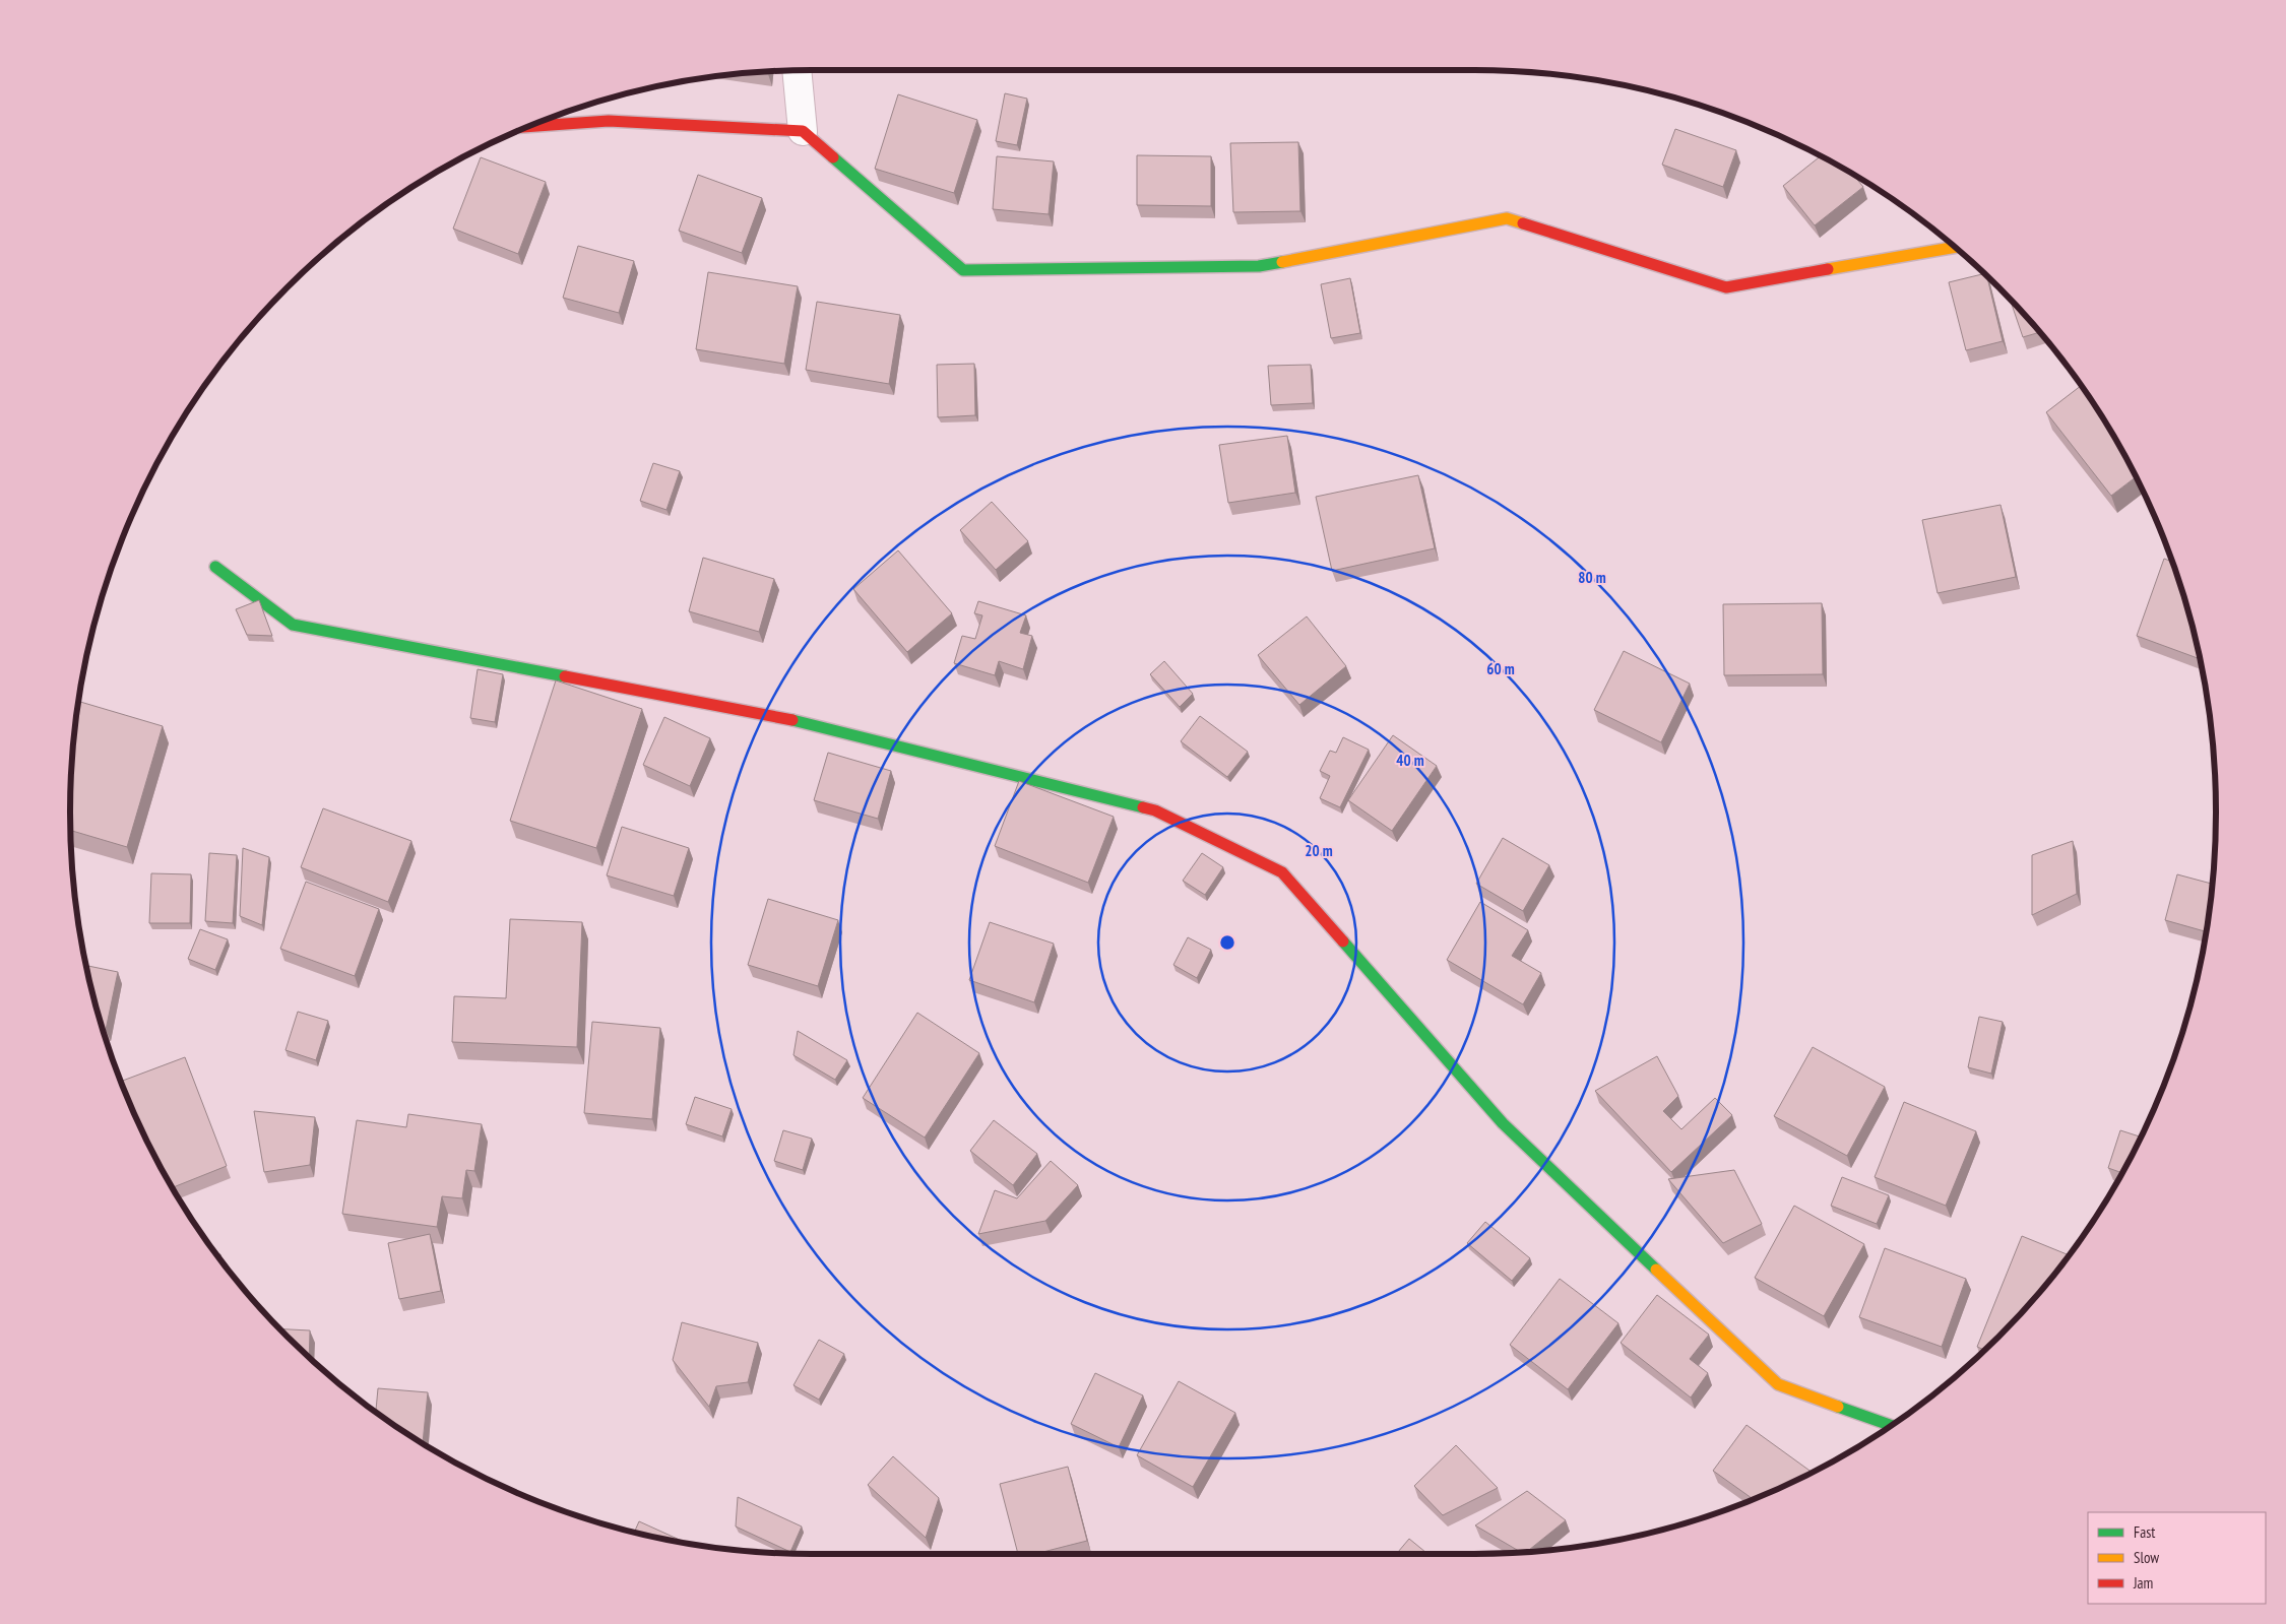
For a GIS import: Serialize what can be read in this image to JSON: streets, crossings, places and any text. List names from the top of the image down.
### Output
{
  "legend": ["Fast", "Slow", "Jam"],
  "rings": [
    "80 m",
    "60 m",
    "40 m",
    "20 m"
  ]
}
